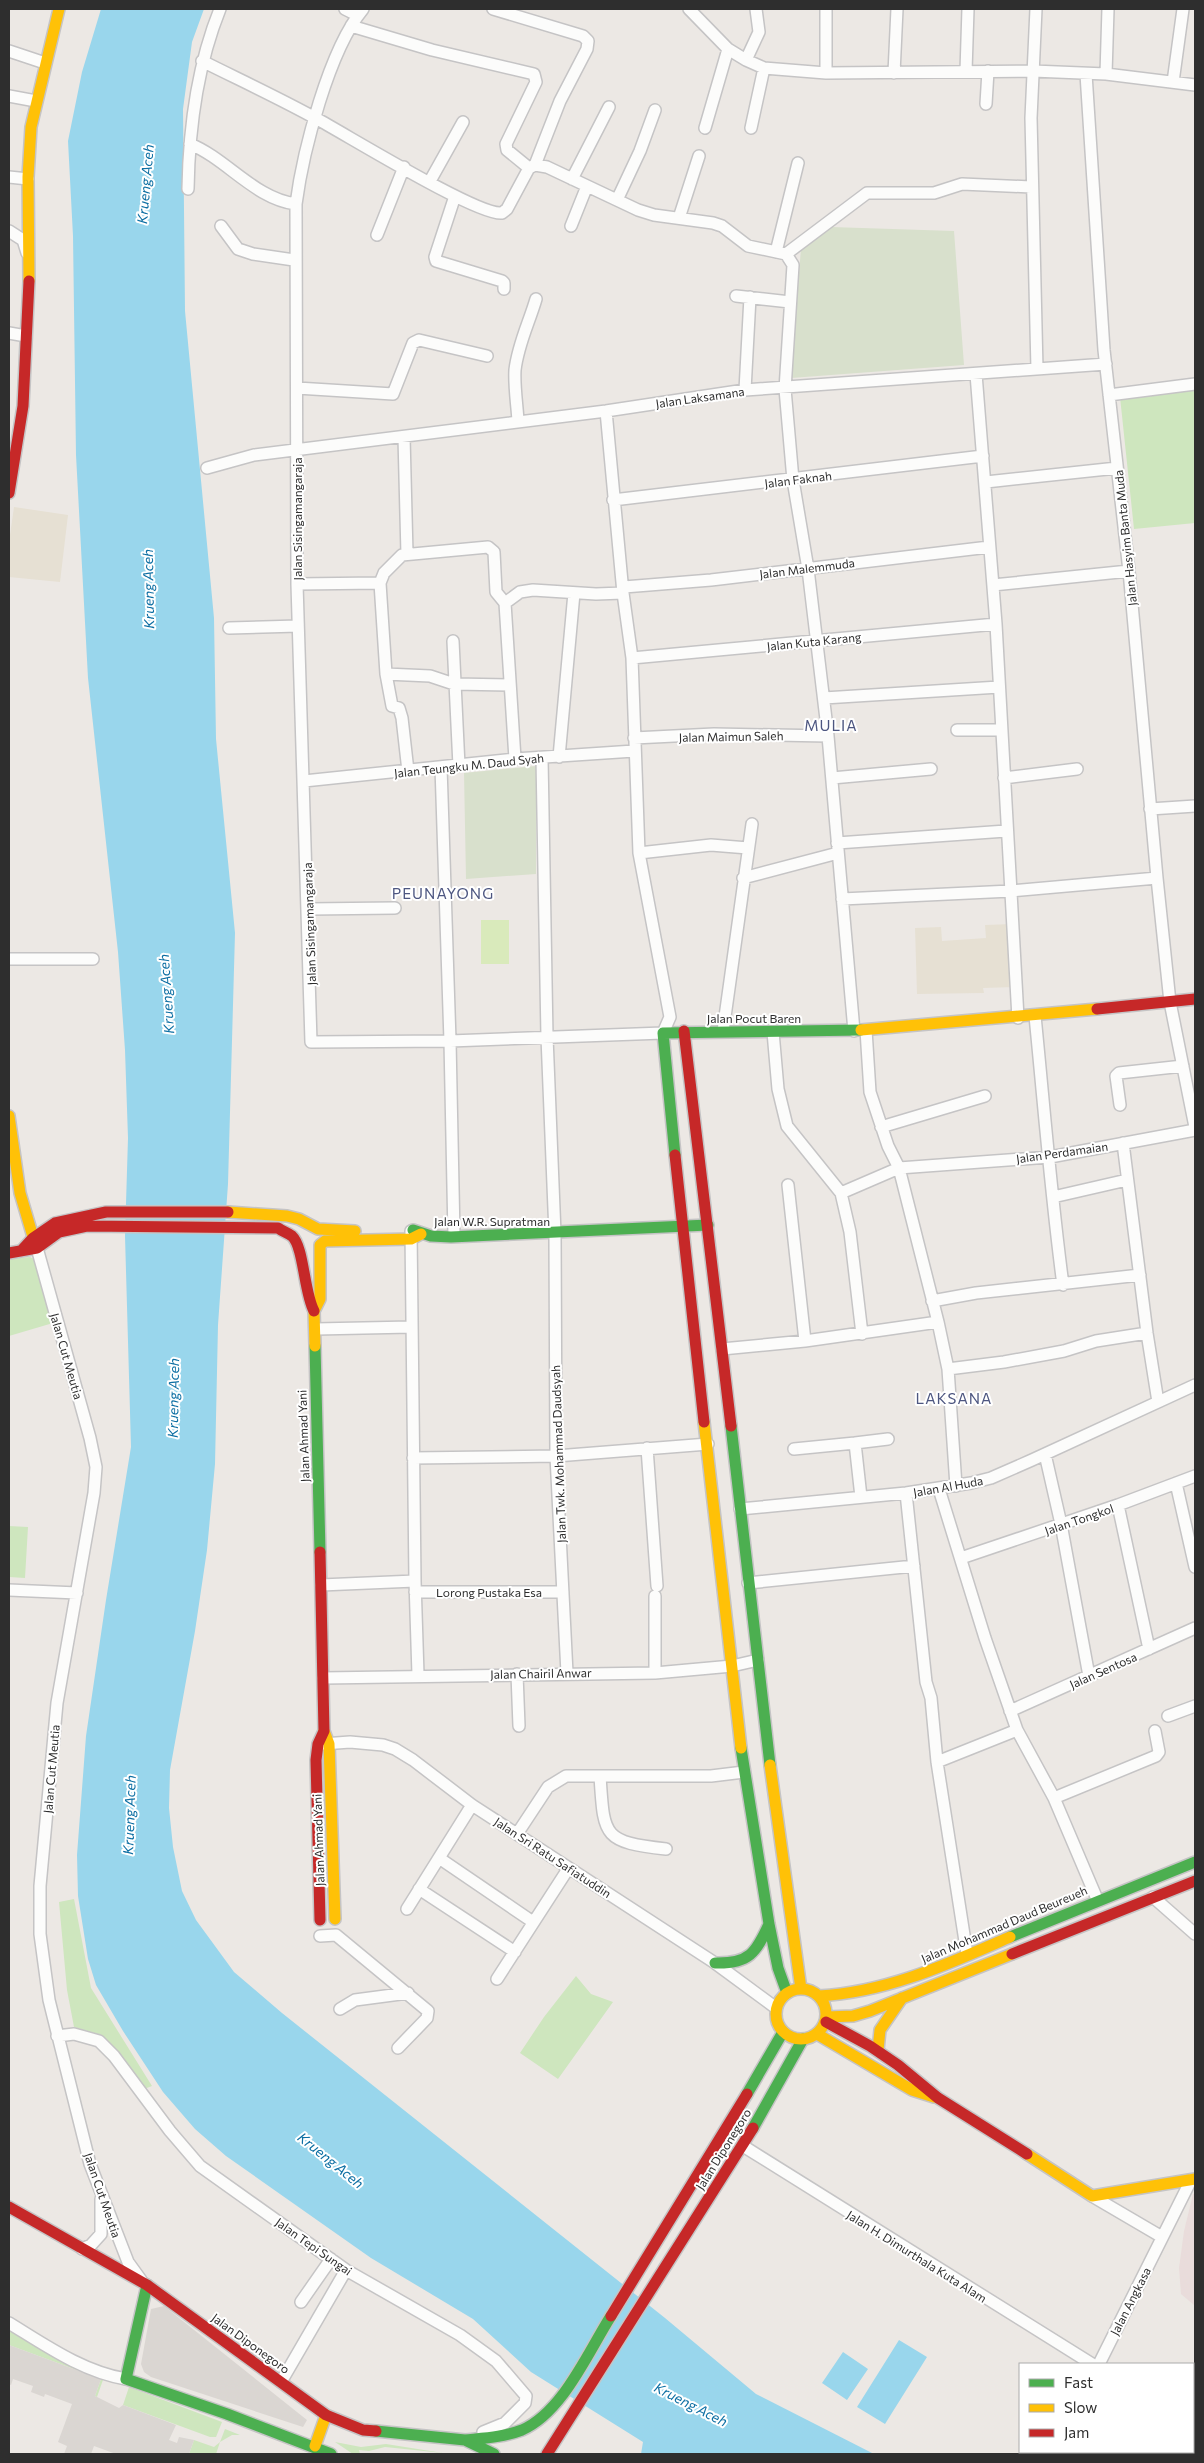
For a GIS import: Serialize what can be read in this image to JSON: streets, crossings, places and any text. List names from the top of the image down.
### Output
{
  "streets": {
    "main road": [
      "Jalan Pocut Baren",
      "Jalan W.R. Supratman",
      "Jalan Ahmad Yani",
      "Jalan Mohammad Daud Beureueh",
      "Jalan Diponegoro"
    ],
    "street": [
      "Jalan Laksamana",
      "Jalan Faknah",
      "Jalan Sisingamangaraja",
      "Jalan Hasyim Banta Muda",
      "Jalan Malemmuda",
      "Jalan Kuta Karang",
      "Jalan Maimun Saleh",
      "Jalan Teungku M. Daud Syah",
      "Jalan Perdamaian",
      "Jalan Cut Meutia",
      "Jalan Twk. Mohammad Daudsyah",
      "Jalan Al Huda",
      "Jalan Tongkol",
      "Lorong Pustaka Esa",
      "Jalan Sentosa",
      "Jalan Chairil Anwar",
      "Jalan Sri Ratu Safiatuddin",
      "Jalan Tepi Sungai",
      "Jalan H. Dimurthala Kuta Alam",
      "Jalan Angkasa"
    ]
  },
  "crossings": [
    ["Jalan Laksamana", "Jalan Sisingamangaraja"],
    ["Jalan Laksamana", "Jalan Hasyim Banta Muda"],
    ["Jalan Sisingamangaraja", "Jalan Teungku M. Daud Syah"],
    ["Jalan Sisingamangaraja", "Jalan Pocut Baren"],
    ["Jalan Hasyim Banta Muda", "Jalan Pocut Baren"],
    ["Jalan Hasyim Banta Muda", "Jalan Perdamaian"],
    ["Jalan Teungku M. Daud Syah", "Jalan Twk. Mohammad Daudsyah"],
    ["Jalan Pocut Baren", "Jalan Twk. Mohammad Daudsyah"],
    ["Jalan W.R. Supratman", "Jalan Cut Meutia"],
    ["Jalan W.R. Supratman", "Jalan Ahmad Yani"],
    ["Jalan W.R. Supratman", "Jalan Twk. Mohammad Daudsyah"],
    ["Jalan Cut Meutia", "Jalan Diponegoro"],
    ["Jalan Cut Meutia", "Jalan Tepi Sungai"],
    ["Jalan Ahmad Yani", "Lorong Pustaka Esa"],
    ["Jalan Ahmad Yani", "Jalan Chairil Anwar"],
    ["Jalan Ahmad Yani", "Jalan Sri Ratu Safiatuddin"],
    ["Jalan Twk. Mohammad Daudsyah", "Lorong Pustaka Esa"],
    ["Jalan Twk. Mohammad Daudsyah", "Jalan Chairil Anwar"],
    ["Jalan Sri Ratu Safiatuddin", "Jalan Mohammad Daud Beureueh"],
    ["Jalan Sri Ratu Safiatuddin", "Jalan Diponegoro"],
    ["Jalan Mohammad Daud Beureueh", "Jalan Diponegoro"],
    ["Jalan Diponegoro", "Jalan Tepi Sungai"],
    ["Jalan Diponegoro", "Jalan H. Dimurthala Kuta Alam"]
  ],
  "districts": ["MULIA", "PEUNAYONG", "LAKSANA"],
  "water": ["Krueng Aceh"],
  "legend": ["Fast", "Slow", "Jam"]
}
